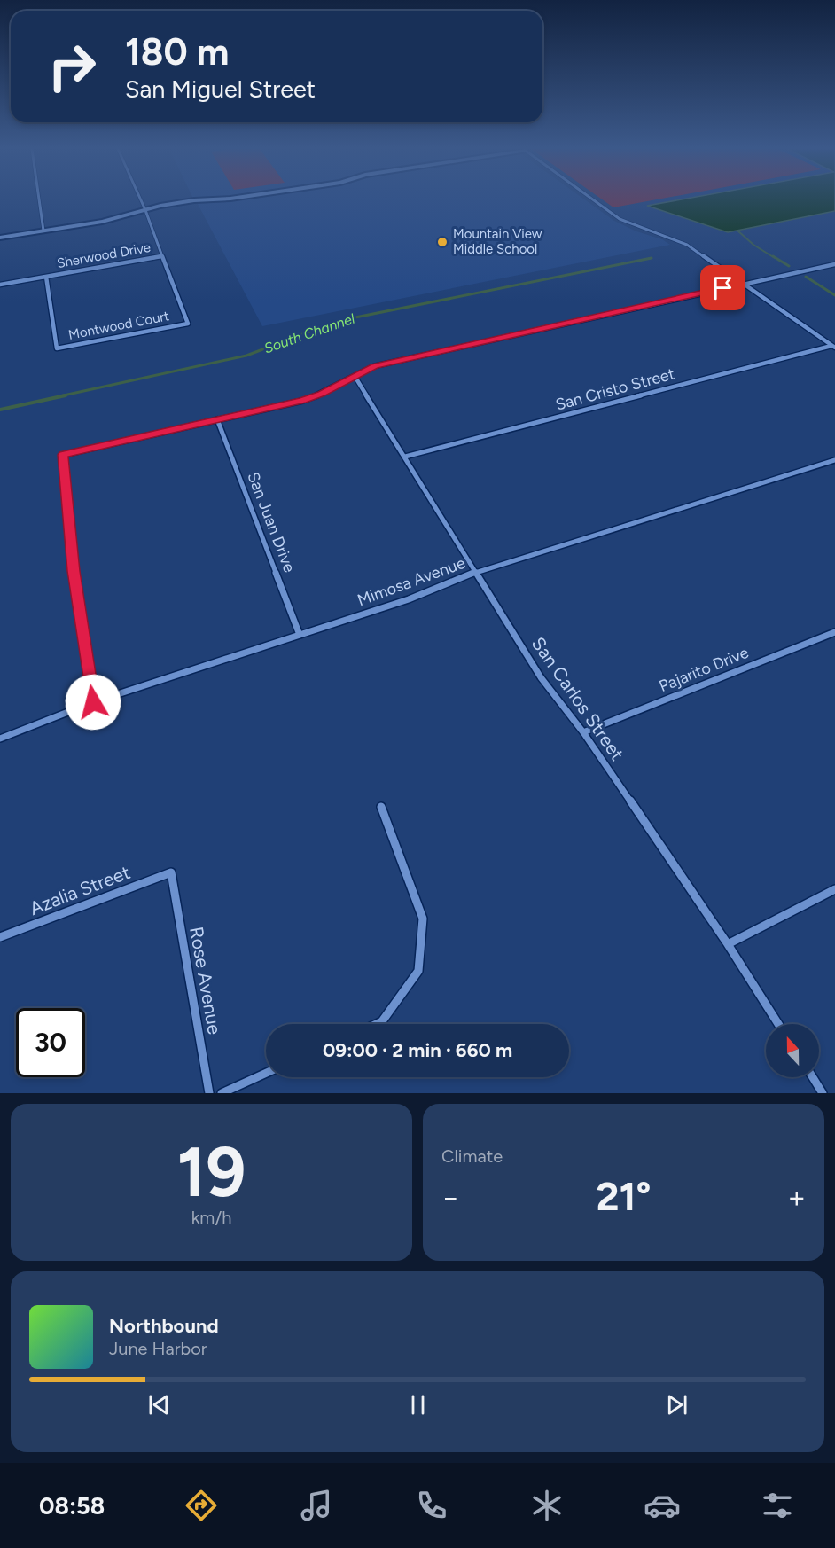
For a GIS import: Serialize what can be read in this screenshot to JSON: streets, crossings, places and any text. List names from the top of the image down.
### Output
{
  "streets": {
    "street": [
      "Sherwood Drive",
      "Montwood Court",
      "San Cristo Street",
      "San Juan Drive",
      "Mimosa Avenue",
      "Pajarito Drive",
      "San Carlos Street",
      "Azalia Street",
      "Rose Avenue"
    ]
  },
  "crossings": [
    ["Sherwood Drive", "Montwood Court"],
    ["San Cristo Street", "San Carlos Street"],
    ["San Juan Drive", "Mimosa Avenue"],
    ["Mimosa Avenue", "San Carlos Street"],
    ["Pajarito Drive", "San Carlos Street"],
    ["Azalia Street", "Rose Avenue"]
  ],
  "water": ["South Channel"],
  "places": ["Mountain View Middle School"],
  "north": "top",
  "page": {
    "turn": ["180 m", "San Miguel Street"],
    "limit": "30",
    "trip": "09:00 · 2 min · 660 m",
    "tile": [
      ["19", "km/h"],
      "Climate"
    ],
    "heat": ["−", "21°", "+"],
    "song": ["Northbound", "June Harbor"],
    "tabs": "08:58"
  }
}
